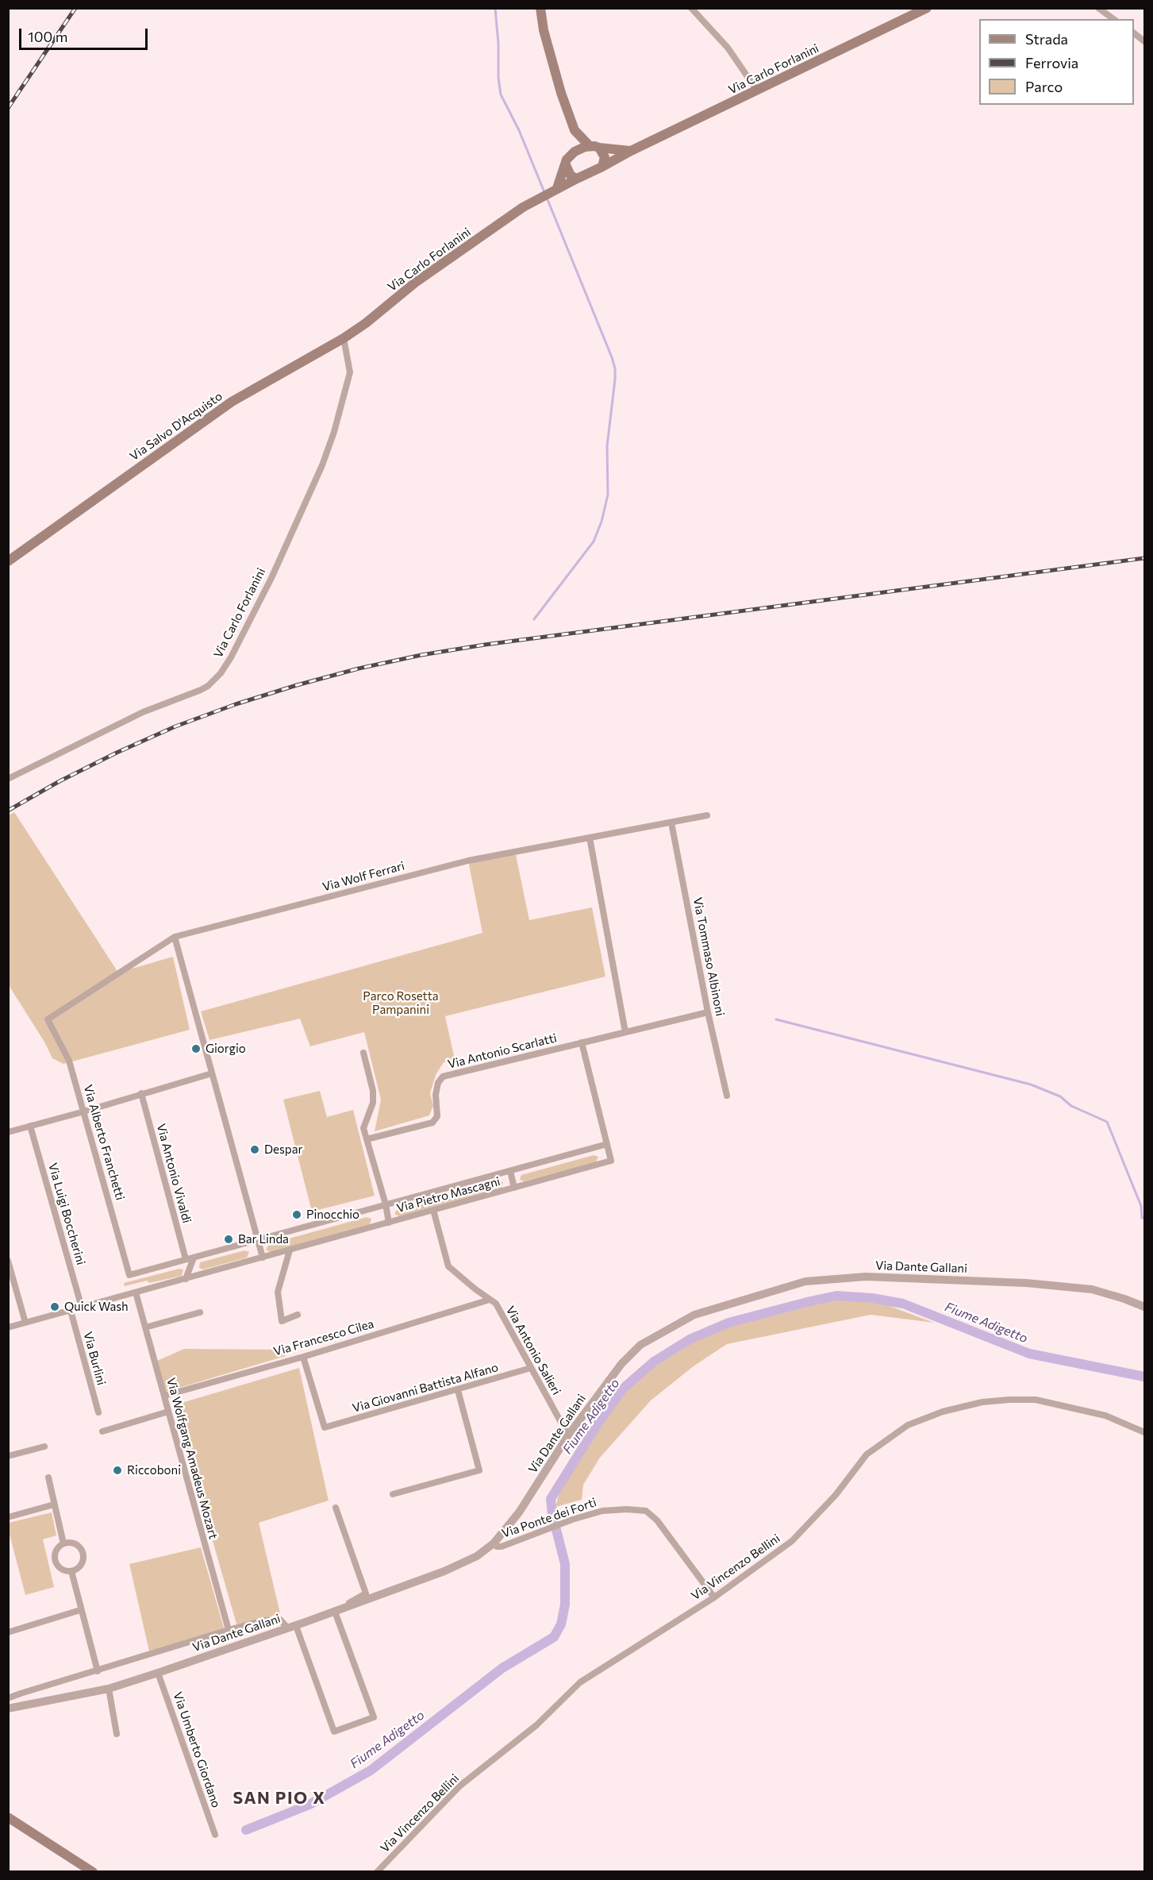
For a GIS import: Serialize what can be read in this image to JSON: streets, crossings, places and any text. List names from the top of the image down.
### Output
{
  "streets": {
    "main road": ["Via Carlo Forlanini", "Via Salvo D'Acquisto"],
    "street": [
      "Via Wolf Ferrari",
      "Via Tommaso Albinoni",
      "Via Antonio Scarlatti",
      "Via Alberto Franchetti",
      "Via Antonio Vivaldi",
      "Via Pietro Mascagni",
      "Via Luigi Boccherini",
      "Via Dante Gallani",
      "Via Francesco Cilea",
      "Via Antonio Salieri",
      "Via Burlini",
      "Via Giovanni Battista Alfano",
      "Via Wolfgang Amadeus Mozart",
      "Via Ponte dei Forti",
      "Via Vincenzo Bellini",
      "Via Umberto Giordano"
    ]
  },
  "crossings": [
    ["Via Carlo Forlanini", "Via Salvo D'Acquisto"],
    ["Via Wolf Ferrari", "Via Tommaso Albinoni"],
    ["Via Wolf Ferrari", "Via Alberto Franchetti"],
    ["Via Tommaso Albinoni", "Via Antonio Scarlatti"],
    ["Via Antonio Scarlatti", "Via Pietro Mascagni"],
    ["Via Alberto Franchetti", "Via Pietro Mascagni"],
    ["Via Antonio Vivaldi", "Via Pietro Mascagni"],
    ["Via Pietro Mascagni", "Via Luigi Boccherini"],
    ["Via Pietro Mascagni", "Via Antonio Salieri"],
    ["Via Pietro Mascagni", "Via Burlini"],
    ["Via Pietro Mascagni", "Via Wolfgang Amadeus Mozart"],
    ["Via Dante Gallani", "Via Antonio Salieri"],
    ["Via Dante Gallani", "Via Ponte dei Forti"],
    ["Via Dante Gallani", "Via Umberto Giordano"],
    ["Via Francesco Cilea", "Via Antonio Salieri"],
    ["Via Francesco Cilea", "Via Giovanni Battista Alfano"],
    ["Via Francesco Cilea", "Via Wolfgang Amadeus Mozart"],
    ["Via Antonio Salieri", "Via Giovanni Battista Alfano"],
    ["Via Ponte dei Forti", "Via Vincenzo Bellini"]
  ],
  "districts": ["SAN PIO X"],
  "water": ["Fiume Adigetto"],
  "parks": ["Parco Rosetta Pampanini"],
  "places": [
    "Giorgio",
    "Despar",
    "Pinocchio",
    "Bar Linda",
    "Quick Wash",
    "Riccoboni"
  ],
  "legend": ["Strada", "Ferrovia", "Parco"],
  "scale_bar": "100 m"
}
